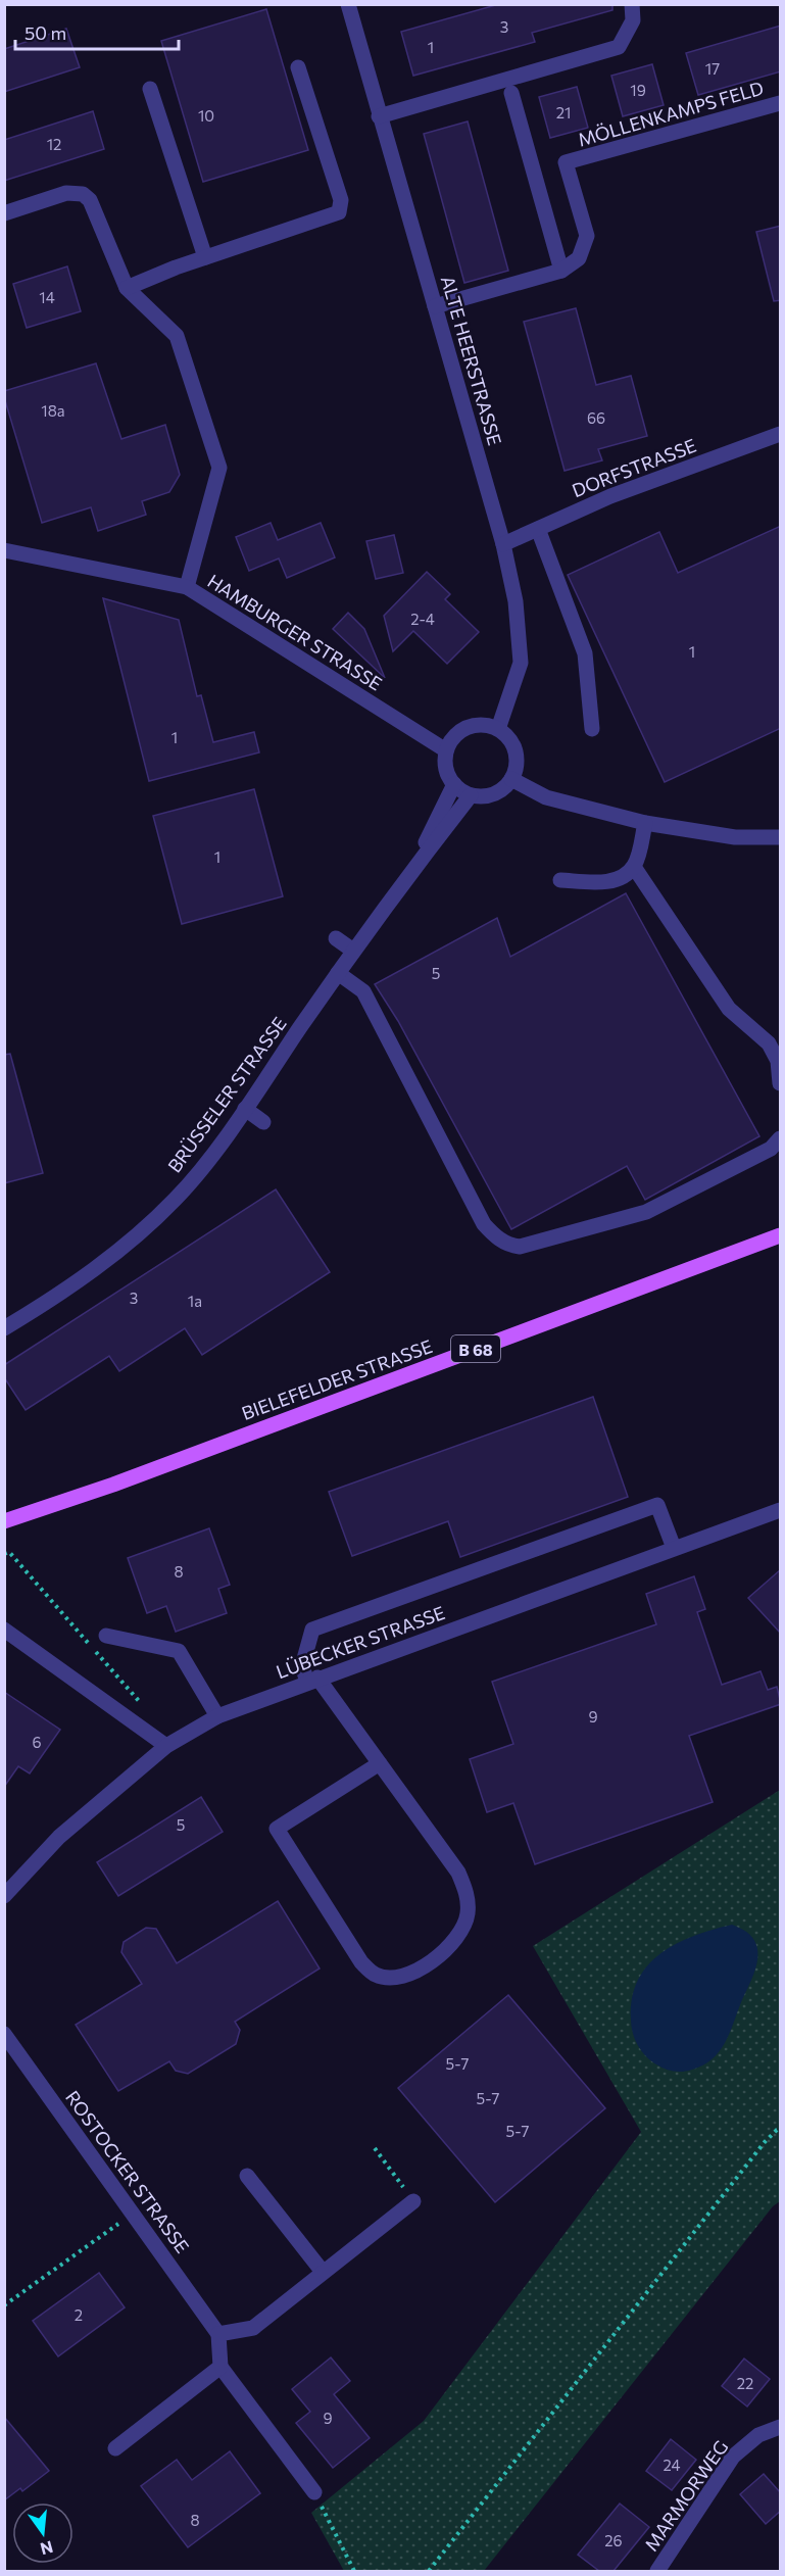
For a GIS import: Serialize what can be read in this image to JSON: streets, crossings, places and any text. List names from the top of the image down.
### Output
{
  "streets": {
    "main road": ["B 68", "BIELEFELDER STRASSE"],
    "street": [
      "MÖLLENKAMPS FELD",
      "ALTE HEERSTRASSE",
      "DORFSTRASSE",
      "HAMBURGER STRASSE",
      "BRÜSSELER STRASSE",
      "LÜBECKER STRASSE",
      "ROSTOCKER STRASSE",
      "MARMORWEG"
    ]
  },
  "crossings": [
    ["MÖLLENKAMPS FELD", "ALTE HEERSTRASSE"],
    ["ALTE HEERSTRASSE", "DORFSTRASSE"],
    ["ALTE HEERSTRASSE", "HAMBURGER STRASSE"],
    ["ALTE HEERSTRASSE", "BRÜSSELER STRASSE"],
    ["HAMBURGER STRASSE", "BRÜSSELER STRASSE"]
  ],
  "house_numbers": [
    "3",
    "1",
    "17",
    "19",
    "21",
    "10",
    "12",
    "14",
    "18a",
    "66",
    "2-4",
    "1",
    "1",
    "1",
    "5",
    "3",
    "1a",
    "8",
    "9",
    "6",
    "5",
    "5-7",
    "5-7",
    "5-7",
    "2",
    "22",
    "9",
    "24",
    "8",
    "26"
  ],
  "scale_bar": "50 m",
  "north": "bottom"
}
